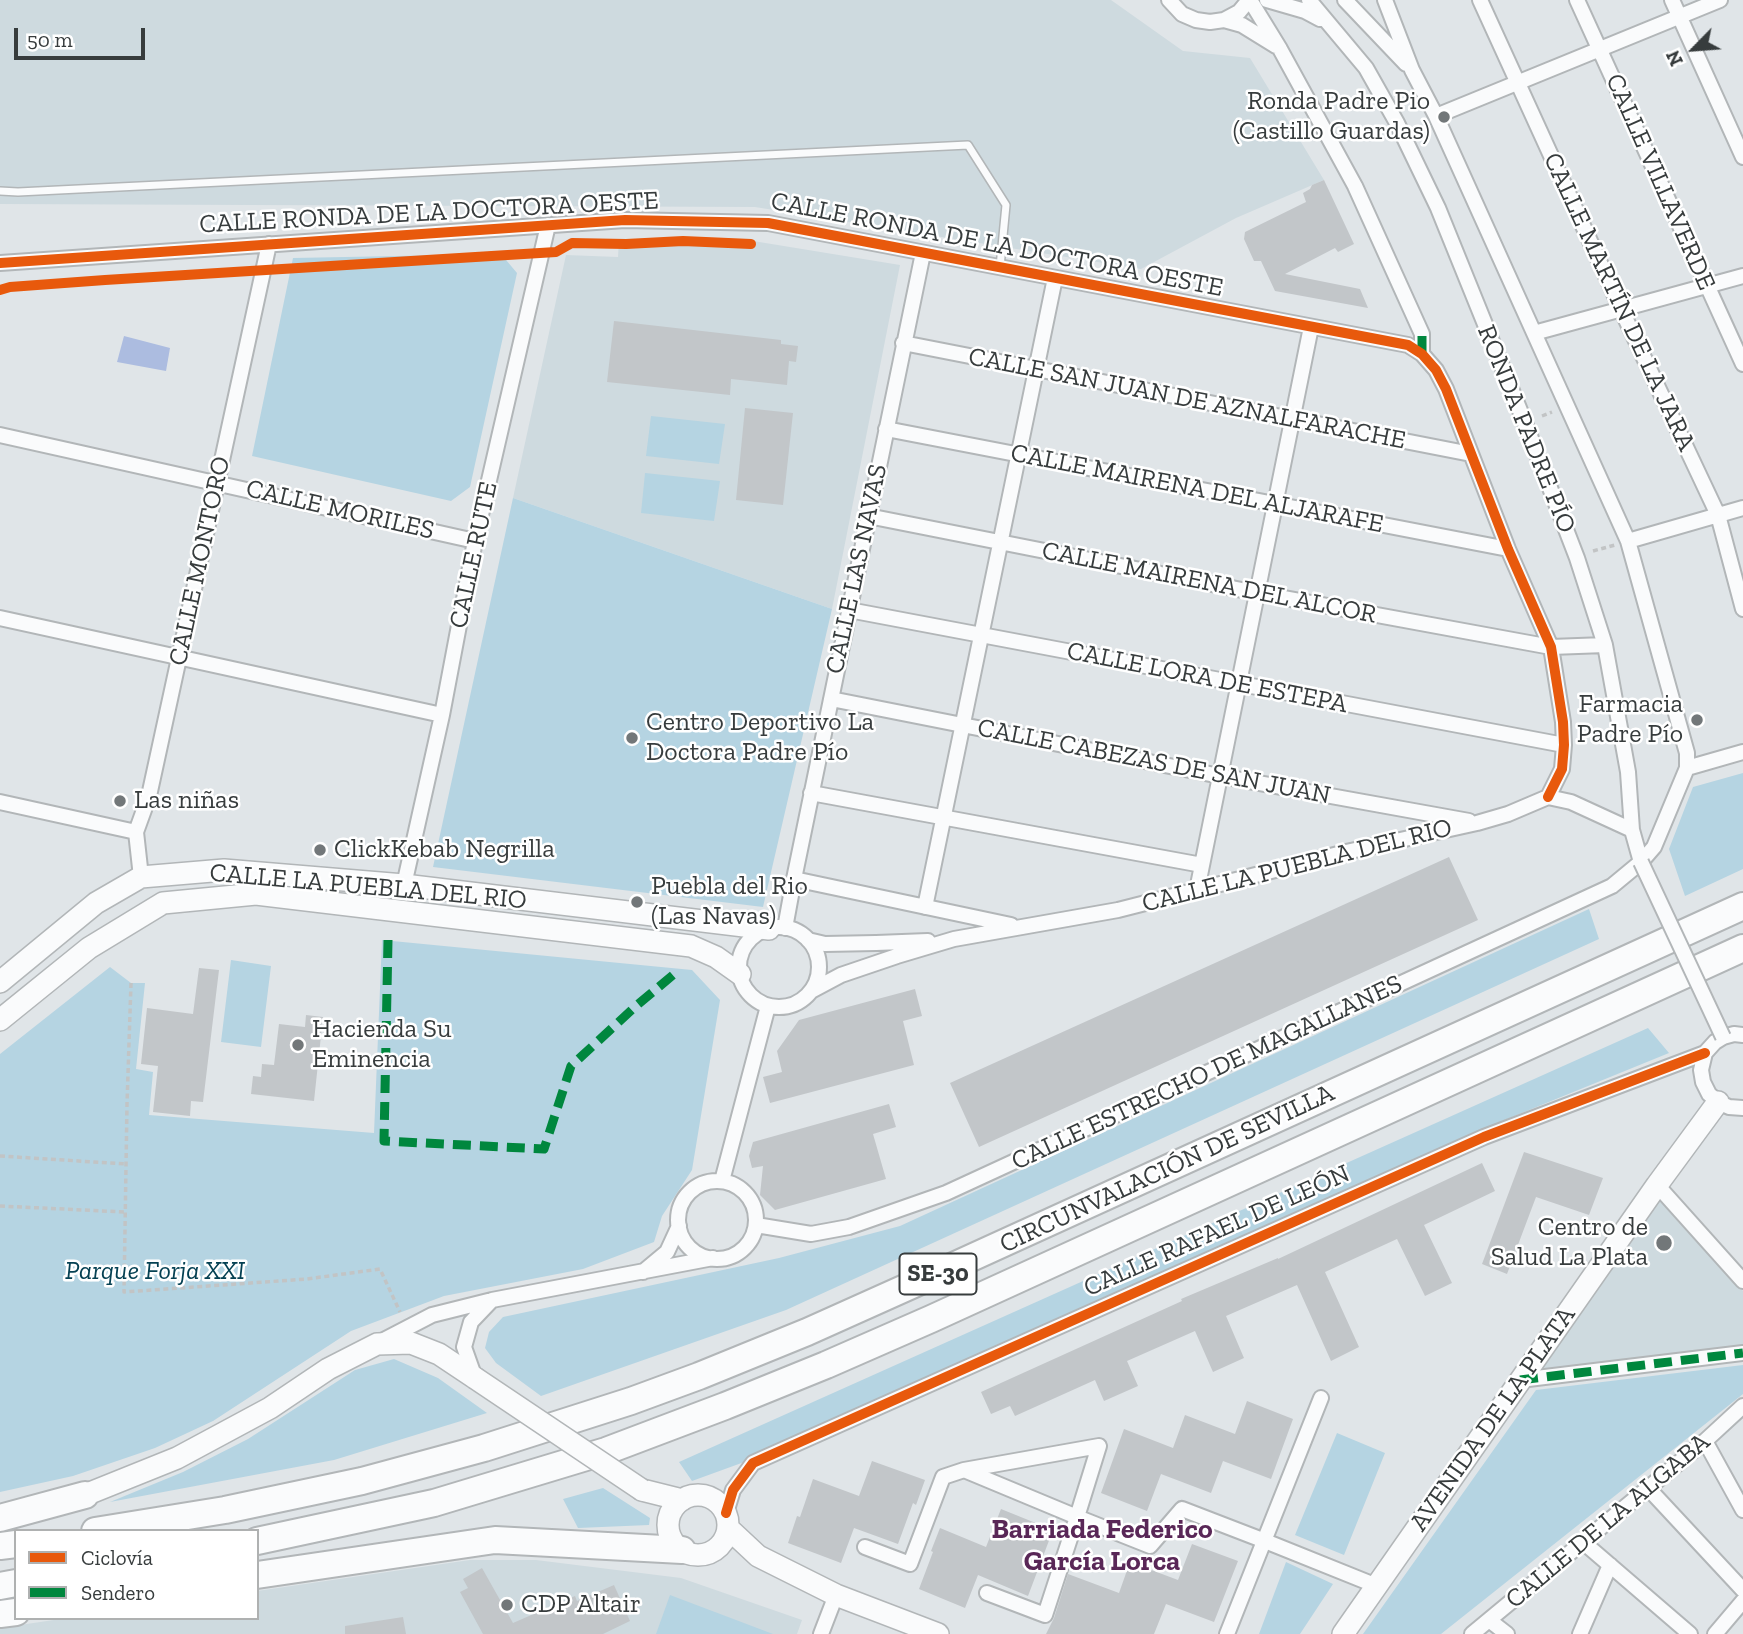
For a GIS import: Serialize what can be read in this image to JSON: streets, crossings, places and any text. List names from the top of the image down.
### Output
{
  "streets": {
    "highway": ["CIRCUNVALACIÓN DE SEVILLA", "SE-30"],
    "street": [
      "CALLE VILLAVERDE",
      "CALLE RONDA DE LA DOCTORA OESTE",
      "CALLE MARTÍN DE LA JARA",
      "CALLE SAN JUAN DE AZNALFARACHE",
      "RONDA PADRE PÍO",
      "CALLE MAIRENA DEL ALJARAFE",
      "CALLE MORILES",
      "CALLE RUTE",
      "CALLE MONTORO",
      "CALLE LAS NAVAS",
      "CALLE MAIRENA DEL ALCOR",
      "CALLE LORA DE ESTEPA",
      "CALLE CABEZAS DE SAN JUAN",
      "CALLE LA PUEBLA DEL RIO",
      "CALLE ESTRECHO DE MAGALLANES",
      "CALLE RAFAEL DE LEÓN",
      "AVENIDA DE LA PLATA",
      "CALLE DE LA ALGABA"
    ]
  },
  "crossings": [
    ["CALLE RONDA DE LA DOCTORA OESTE", "CALLE RUTE"],
    ["CALLE RONDA DE LA DOCTORA OESTE", "CALLE MONTORO"],
    ["CALLE RONDA DE LA DOCTORA OESTE", "CALLE LAS NAVAS"],
    ["CALLE SAN JUAN DE AZNALFARACHE", "CALLE LAS NAVAS"],
    ["RONDA PADRE PÍO", "CALLE MAIRENA DEL ALCOR"],
    ["RONDA PADRE PÍO", "CALLE ESTRECHO DE MAGALLANES"],
    ["RONDA PADRE PÍO", "CALLE RAFAEL DE LEÓN"],
    ["CALLE MAIRENA DEL ALJARAFE", "CALLE LAS NAVAS"],
    ["CALLE MORILES", "CALLE RUTE"],
    ["CALLE MORILES", "CALLE MONTORO"],
    ["CALLE RUTE", "CALLE LA PUEBLA DEL RIO"],
    ["CALLE MONTORO", "CALLE LA PUEBLA DEL RIO"],
    ["CALLE LAS NAVAS", "CALLE MAIRENA DEL ALCOR"],
    ["CALLE LAS NAVAS", "CALLE LORA DE ESTEPA"],
    ["CALLE LAS NAVAS", "CALLE CABEZAS DE SAN JUAN"],
    ["CALLE LAS NAVAS", "CALLE LA PUEBLA DEL RIO"],
    ["CALLE CABEZAS DE SAN JUAN", "CALLE LA PUEBLA DEL RIO"]
  ],
  "districts": ["Barriada Federico García Lorca"],
  "parks": ["Parque Forja XXI"],
  "places": [
    "Ronda Padre Pio (Castillo Guardas)",
    "Farmacia Padre Pío",
    "Centro Deportivo La Doctora Padre Pío",
    "Las niñas",
    "ClickKebab Negrilla",
    "Puebla del Rio (Las Navas)",
    "Hacienda Su Eminencia",
    "Centro de Salud La Plata",
    "CDP Altair"
  ],
  "legend": ["Ciclovía", "Sendero"],
  "scale_bar": "50 m",
  "north": "bottom left"
}
